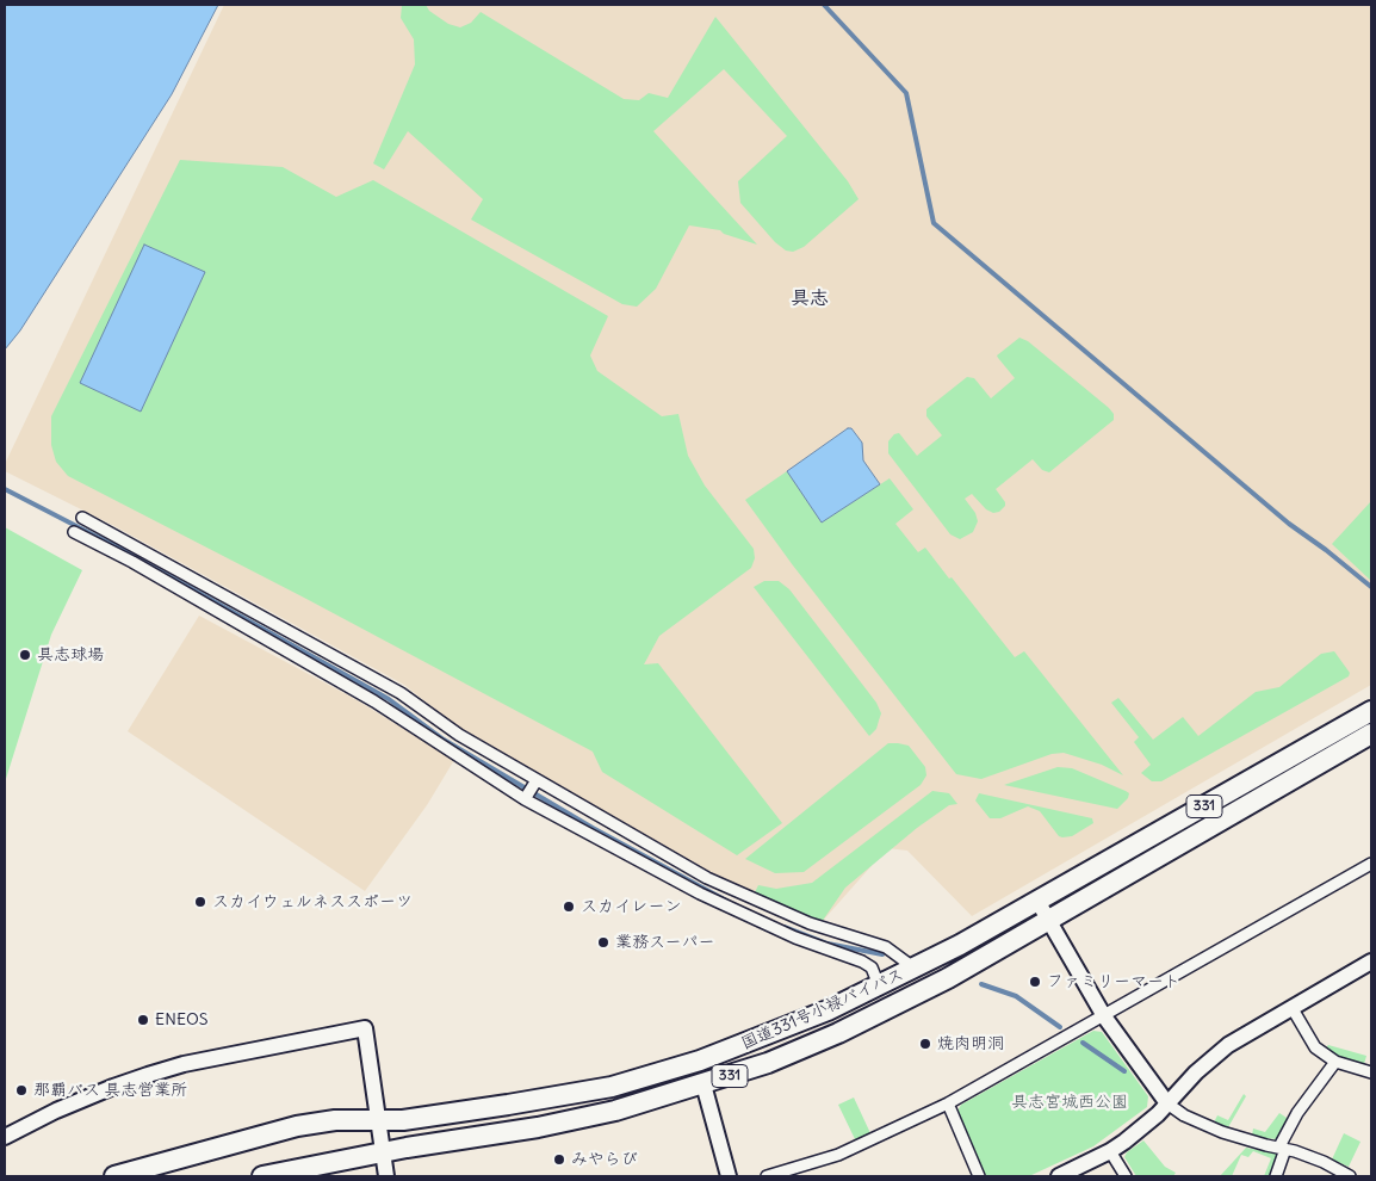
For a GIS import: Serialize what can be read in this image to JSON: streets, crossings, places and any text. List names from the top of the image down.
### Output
{
  "streets": {
    "highway": ["331", "国道331号小禄バイパス"]
  },
  "districts": ["具志"],
  "parks": ["具志宮城西公園"],
  "places": [
    "具志球場",
    "スカイウェルネススポーツ",
    "スカイレーン",
    "業務スーパー",
    "ファミリーマート",
    "ENEOS",
    "焼肉明洞",
    "那覇バス 具志営業所",
    "みやらび"
  ]
}
